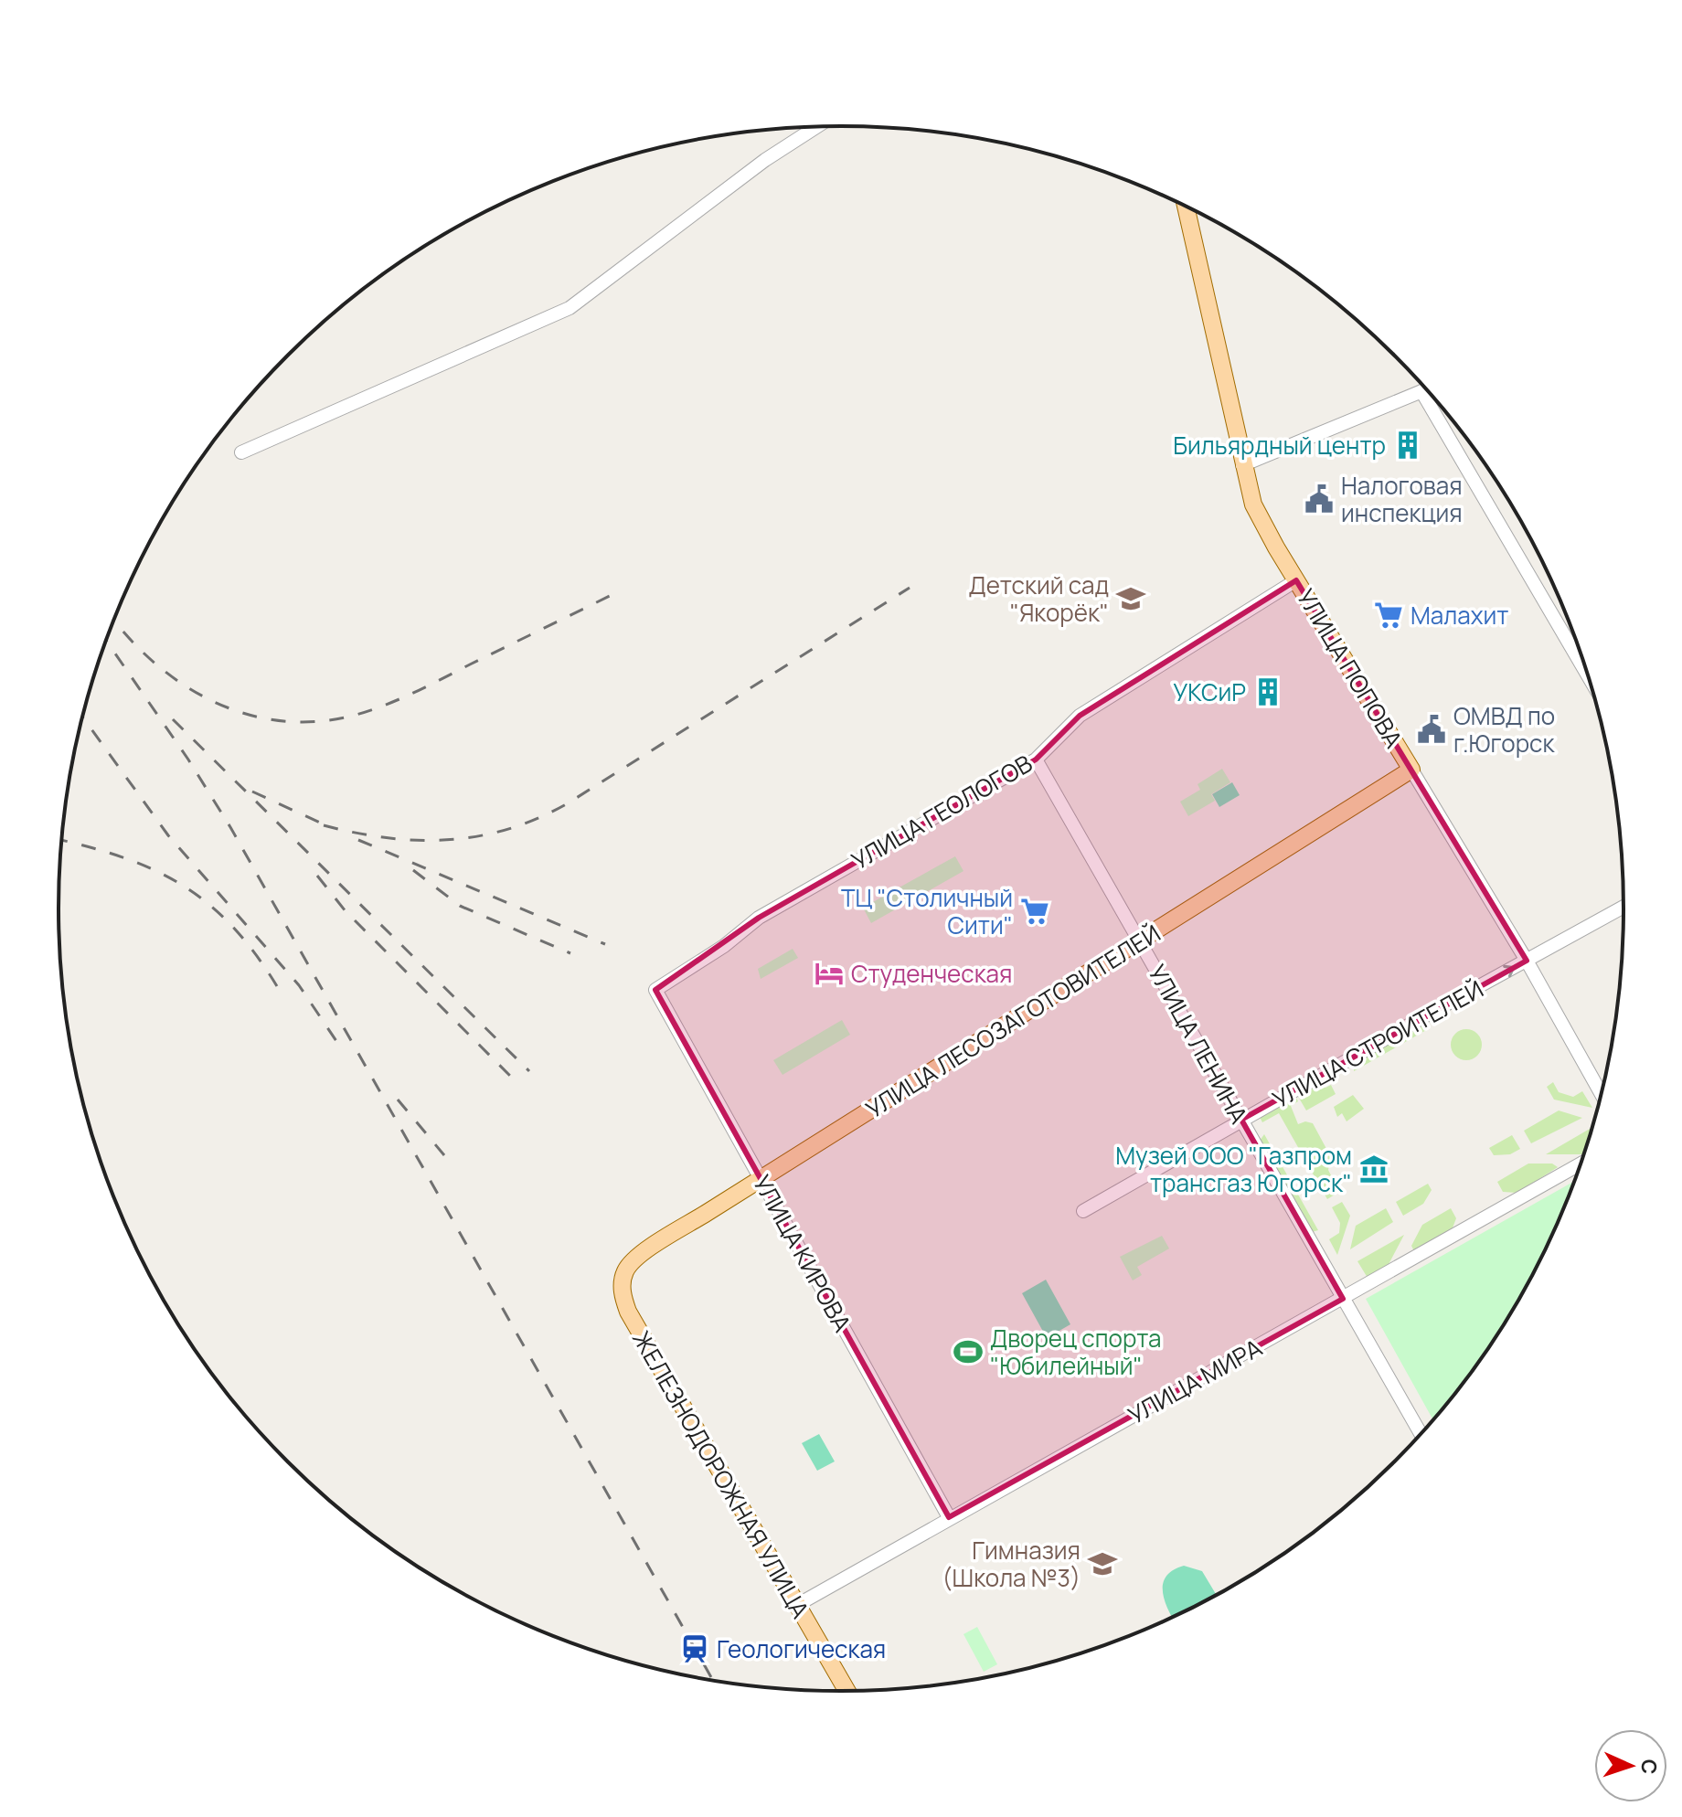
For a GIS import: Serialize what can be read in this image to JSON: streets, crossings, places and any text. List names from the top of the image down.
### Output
{
  "streets": {
    "main road": ["УЛИЦА ПОПОВА", "УЛИЦА ЛЕСОЗАГОТОВИТЕЛЕЙ", "ЖЕЛЕЗНОДОРОЖНАЯ УЛИЦА"],
    "street": [
      "УЛИЦА ГЕОЛОГОВ",
      "УЛИЦА ЛЕНИНА",
      "УЛИЦА СТРОИТЕЛЕЙ",
      "УЛИЦА КИРОВА",
      "УЛИЦА МИРА"
    ]
  },
  "crossings": [
    ["УЛИЦА ПОПОВА", "УЛИЦА ГЕОЛОГОВ"],
    ["УЛИЦА ПОПОВА", "УЛИЦА ЛЕСОЗАГОТОВИТЕЛЕЙ"],
    ["УЛИЦА ПОПОВА", "УЛИЦА СТРОИТЕЛЕЙ"],
    ["УЛИЦА ГЕОЛОГОВ", "УЛИЦА ЛЕНИНА"],
    ["УЛИЦА ГЕОЛОГОВ", "УЛИЦА КИРОВА"],
    ["УЛИЦА ЛЕСОЗАГОТОВИТЕЛЕЙ", "УЛИЦА ЛЕНИНА"],
    ["УЛИЦА ЛЕСОЗАГОТОВИТЕЛЕЙ", "УЛИЦА КИРОВА"],
    ["УЛИЦА ЛЕСОЗАГОТОВИТЕЛЕЙ", "ЖЕЛЕЗНОДОРОЖНАЯ УЛИЦА"],
    ["УЛИЦА ЛЕНИНА", "УЛИЦА СТРОИТЕЛЕЙ"],
    ["УЛИЦА ЛЕНИНА", "УЛИЦА МИРА"],
    ["УЛИЦА КИРОВА", "УЛИЦА МИРА"],
    ["УЛИЦА МИРА", "ЖЕЛЕЗНОДОРОЖНАЯ УЛИЦА"]
  ],
  "one_way": ["УЛИЦА СТРОИТЕЛЕЙ"],
  "places": {
    "building": ["Бильярдный центр", "УКСиР"],
    "public building": ["Налоговая инспекция", "ОМВД по г.Югорск"],
    "school or university": ["Детский сад \"Якорёк\"", "Гимназия (Школа №3)"],
    "supermarket": ["Малахит", "ТЦ \"Столичный Сити\""],
    "hotel": ["Студенческая"],
    "museum": ["Музей ООО \"Газпром трансгаз Югорск\""],
    "sports": ["Дворец спорта \"Юбилейный\""],
    "station": ["Геологическая"]
  },
  "north": "right"
}
